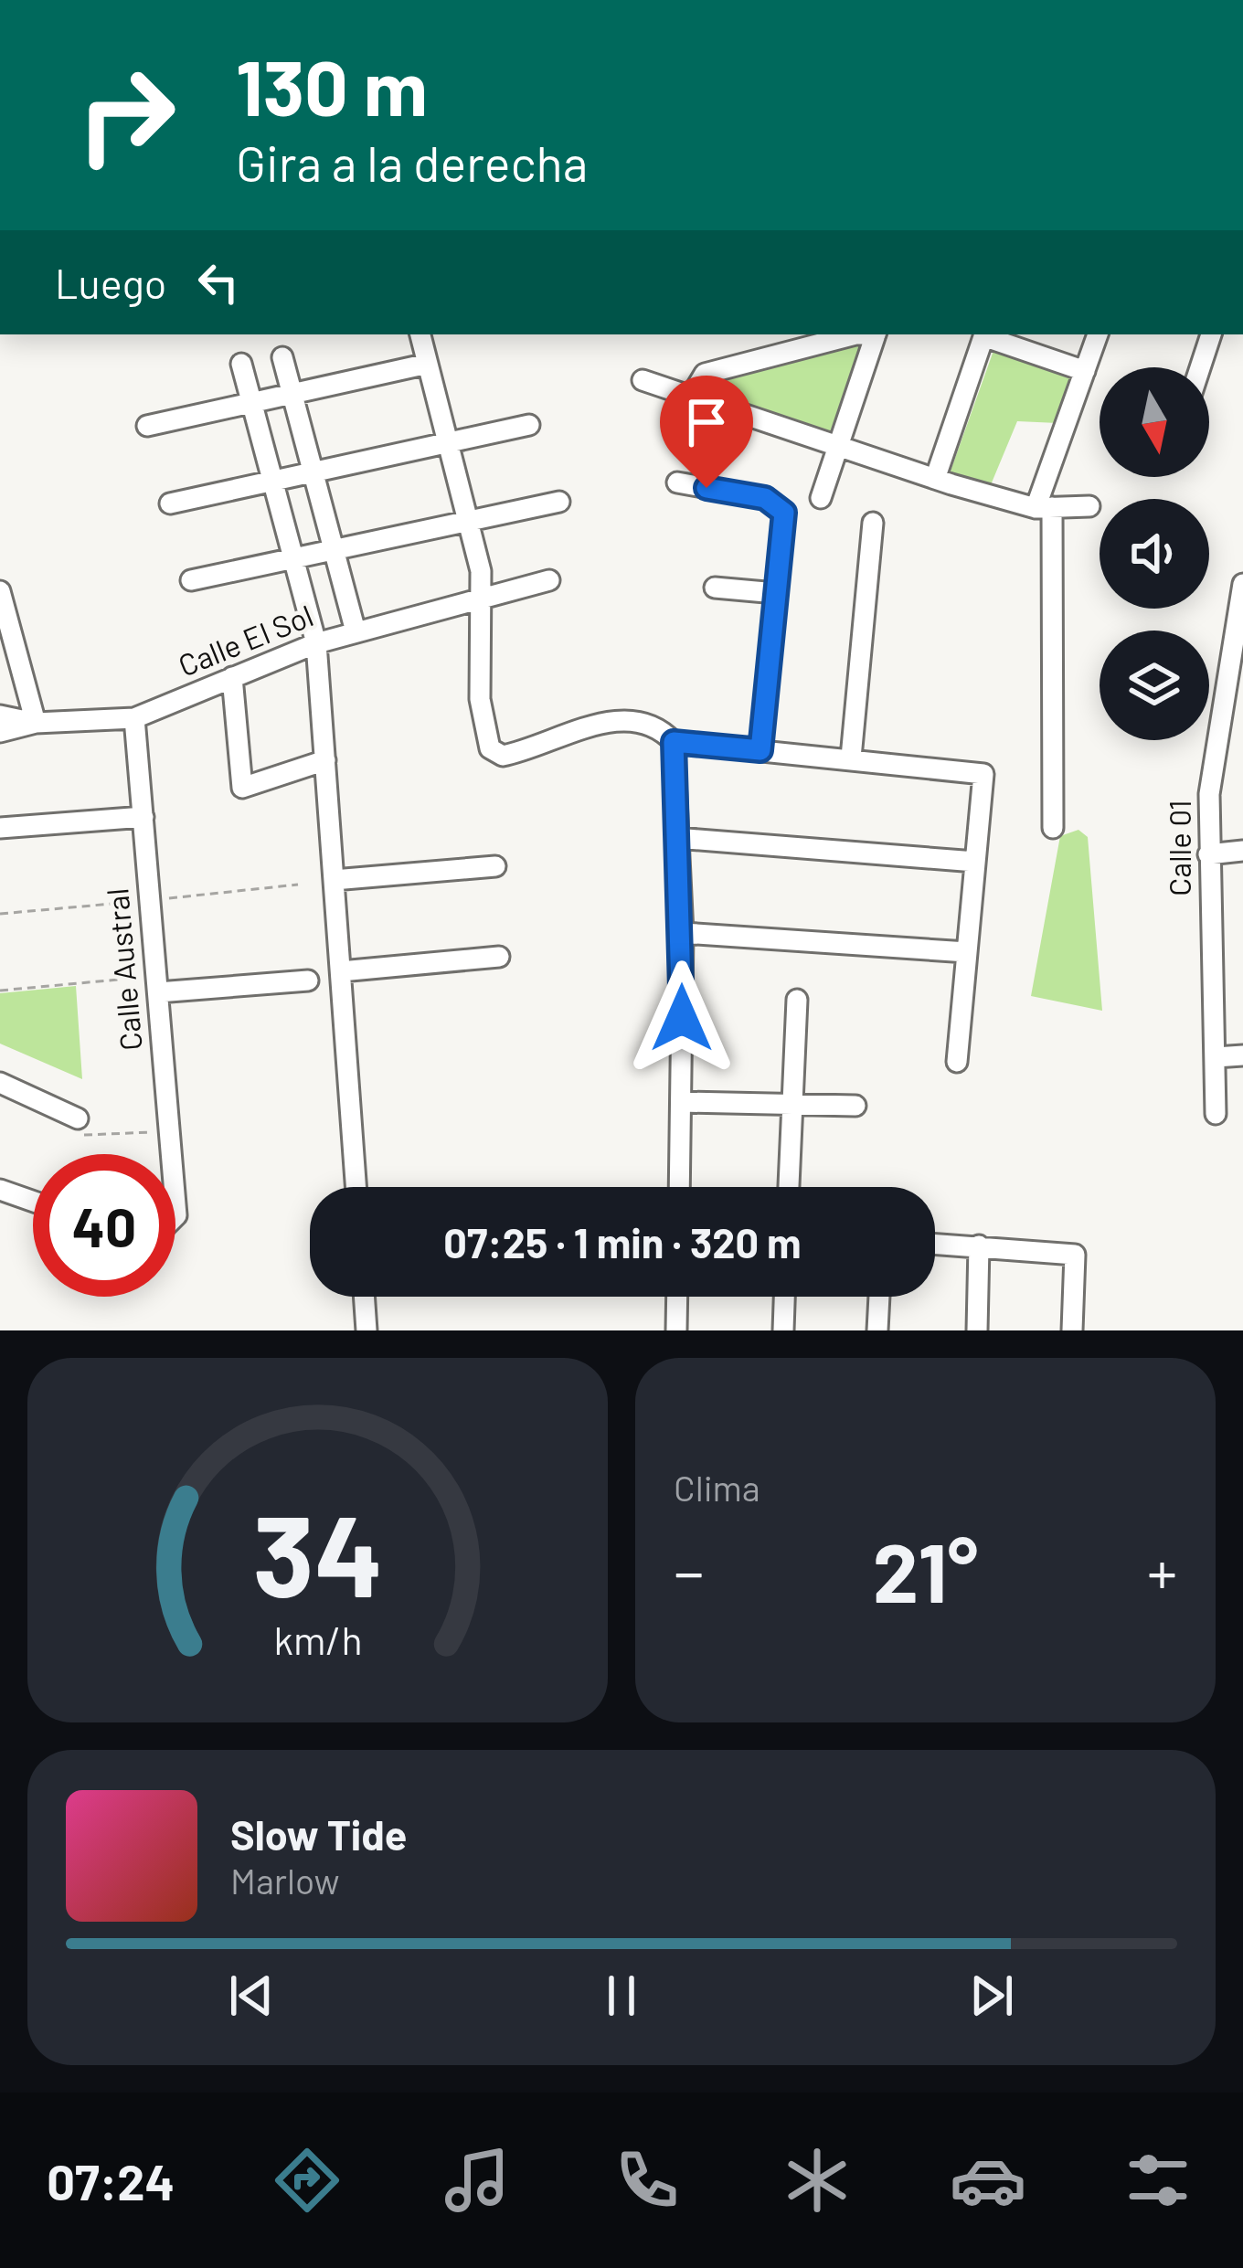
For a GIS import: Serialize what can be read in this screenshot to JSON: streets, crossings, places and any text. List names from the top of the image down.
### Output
{
  "streets": {
    "street": ["Calle El Sol", "Calle 01", "Calle Austral"]
  },
  "crossings": [
    ["Calle El Sol", "Calle Austral"]
  ],
  "north": "bottom",
  "page": {
    "turn": ["130 m", "Gira a la derecha"],
    "then": "Luego",
    "limit": "40",
    "trip": "07:25 · 1 min · 320 m",
    "tile": "Clima",
    "heat": ["−", "21°", "+"],
    "song": ["Slow Tide", "Marlow"],
    "tabs": "07:24",
    "gauge": ["34", "km/h"]
  }
}
